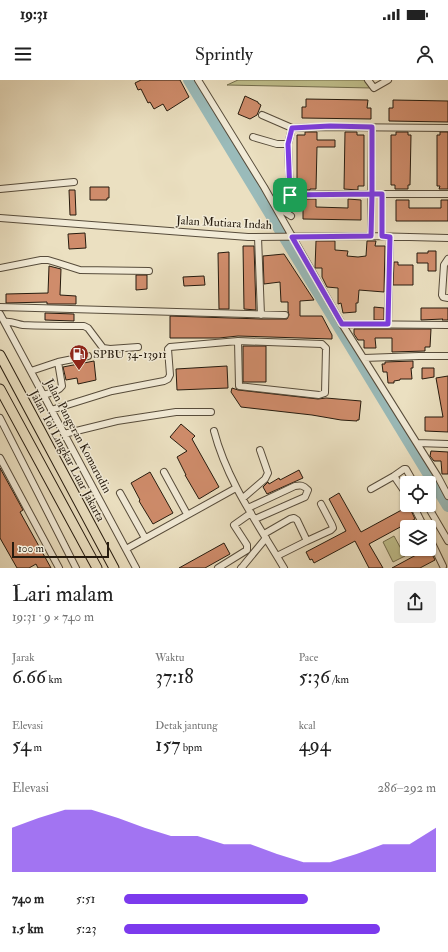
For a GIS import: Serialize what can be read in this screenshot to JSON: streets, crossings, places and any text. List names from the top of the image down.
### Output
{
  "streets": {
    "highway": ["Jalan Tol Lingkar Luar Jakarta"],
    "street": ["Jalan Mutiara Indah", "Jalan Pangeran Komarudin"]
  },
  "places": {
    "fuel station": ["SPBU 34-13911"]
  },
  "scale_bar": "100 m",
  "page": {
    "status": "19:31",
    "header": "Sprintly",
    "scale": "100 m",
    "heading": ["Lari malam", "19:31 · 9 × 740 m"],
    "stats": [
      ["Jarak", "6.66 km"],
      ["Waktu", "37:18"],
      ["Pace", "5:36 /km"],
      ["Elevasi", "54 m"],
      ["Detak jantung", "157 bpm"],
      ["kcal", "494"]
    ],
    "chart": ["Elevasi", "286–292 m"],
    "list": [
      {
        "name": "740 m",
        "note": "5:51"
      },
      {
        "name": "1.5 km",
        "note": "5:23"
      }
    ]
  }
}
